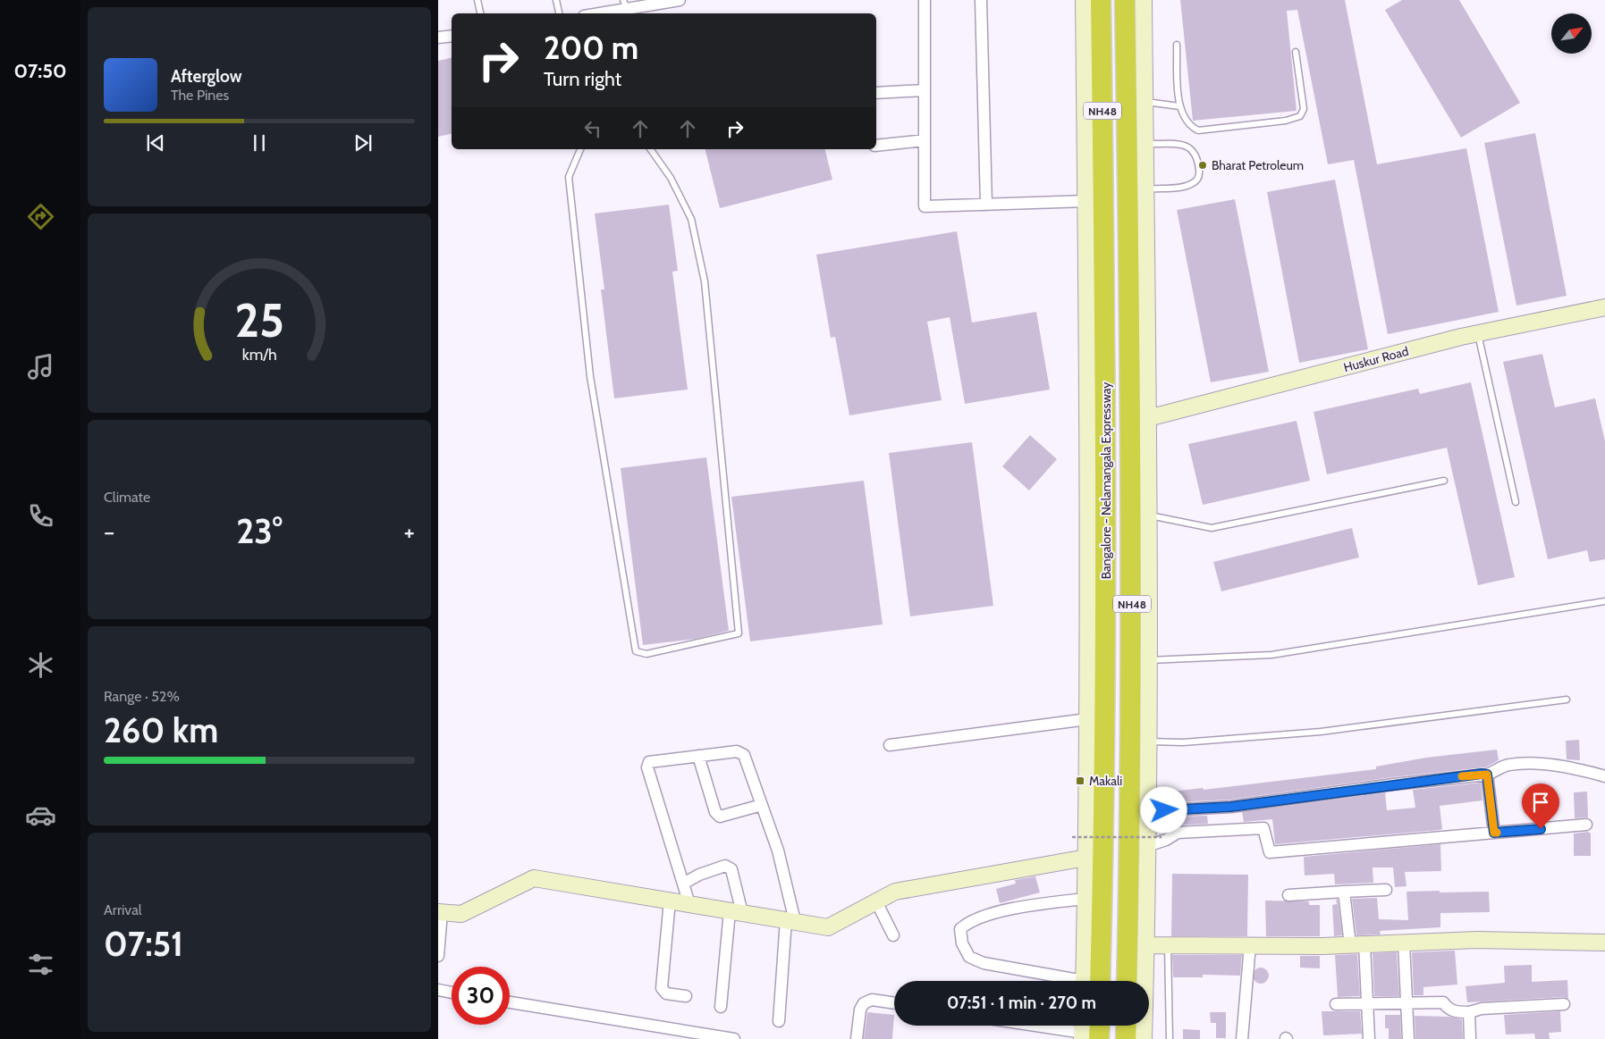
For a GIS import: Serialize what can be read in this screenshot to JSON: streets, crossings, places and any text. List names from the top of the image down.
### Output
{
  "streets": {
    "highway": ["NH48", "Bangalore - Nelamangala Expressway"],
    "street": ["Huskur Road"]
  },
  "places": {
    "other": ["Bharat Petroleum"],
    "transit": ["Makali"]
  },
  "north": "top right",
  "page": {
    "tabs": "07:50",
    "turn": ["200 m", "Turn right"],
    "song": ["Afterglow", "The Pines"],
    "tile": [
      "Climate",
      ["Range · 52%", "260 km"],
      ["Arrival", "07:51"]
    ],
    "heat": ["−", "23°", "+"],
    "limit": "30",
    "trip": "07:51 · 1 min · 270 m",
    "gauge": ["25", "km/h"]
  }
}
